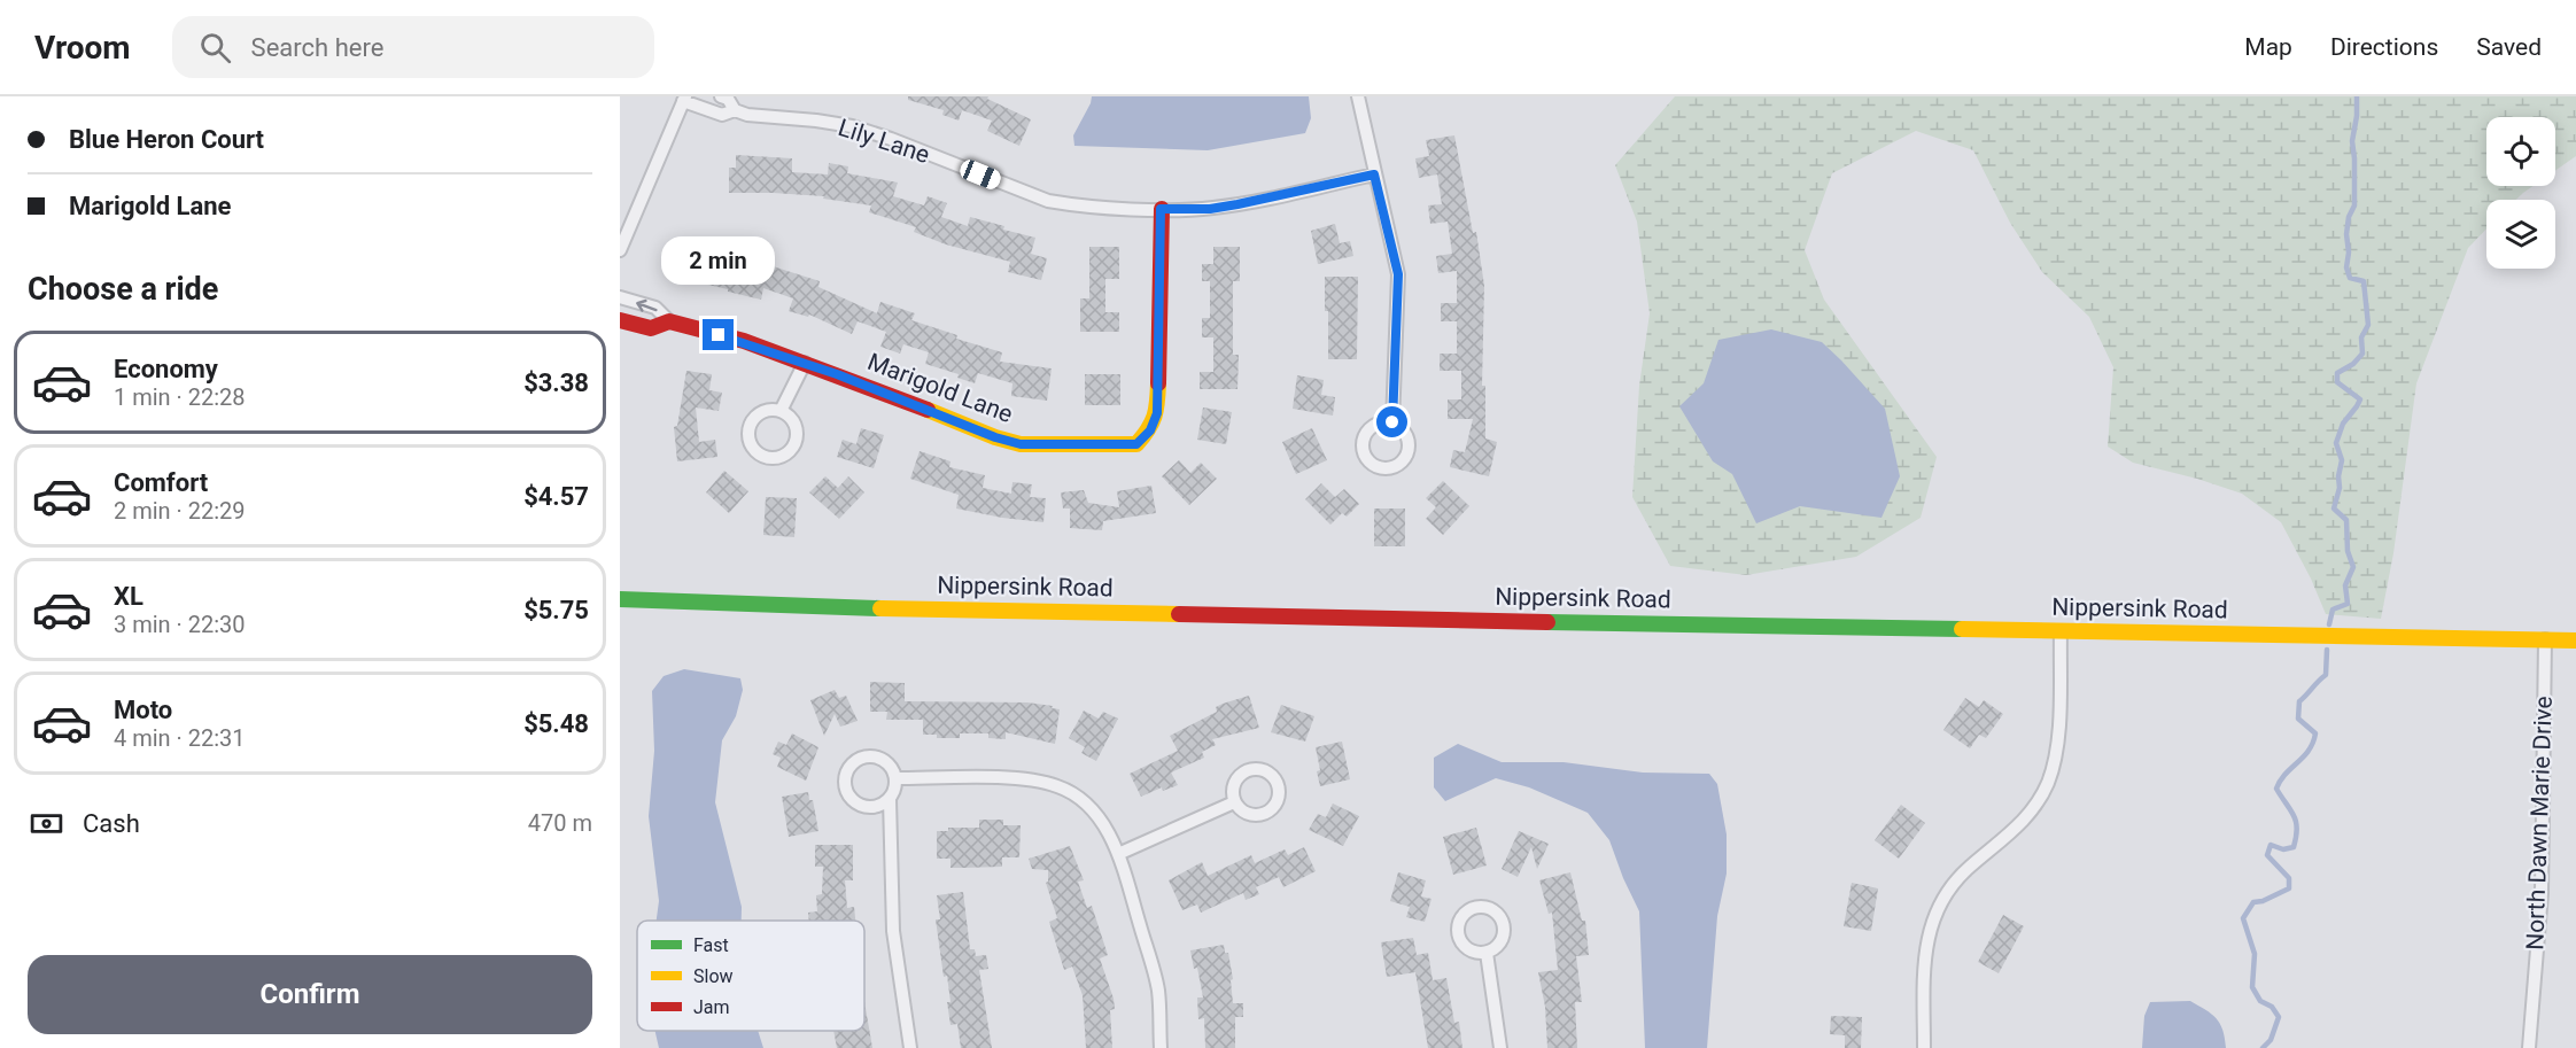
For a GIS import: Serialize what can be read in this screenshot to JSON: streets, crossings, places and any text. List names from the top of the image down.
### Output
{
  "streets": {
    "street": [
      "Lily Lane",
      "Marigold Lane",
      "Nippersink Road",
      "North Dawn Marie Drive"
    ]
  },
  "crossings": [
    ["Lily Lane", "Marigold Lane"],
    ["Nippersink Road", "North Dawn Marie Drive"]
  ],
  "legend": ["Fast", "Slow", "Jam"],
  "page": {
    "header": "Vroom",
    "search": "Search here",
    "nav": ["Map", "Directions", "Saved"],
    "banner": ["Blue Heron Court", "Marigold Lane"],
    "bubble": "2 min",
    "heading": "Choose a ride",
    "list": [
      {
        "name": "Economy",
        "note": "1 min · 22:28",
        "value": "$3.38"
      },
      {
        "name": "Comfort",
        "note": "2 min · 22:29",
        "value": "$4.57"
      },
      {
        "name": "XL",
        "note": "3 min · 22:30",
        "value": "$5.75"
      },
      {
        "name": "Moto",
        "note": "4 min · 22:31",
        "value": "$5.48"
      }
    ],
    "pay": ["Cash", "470 m"],
    "buttons": "Confirm"
  }
}
